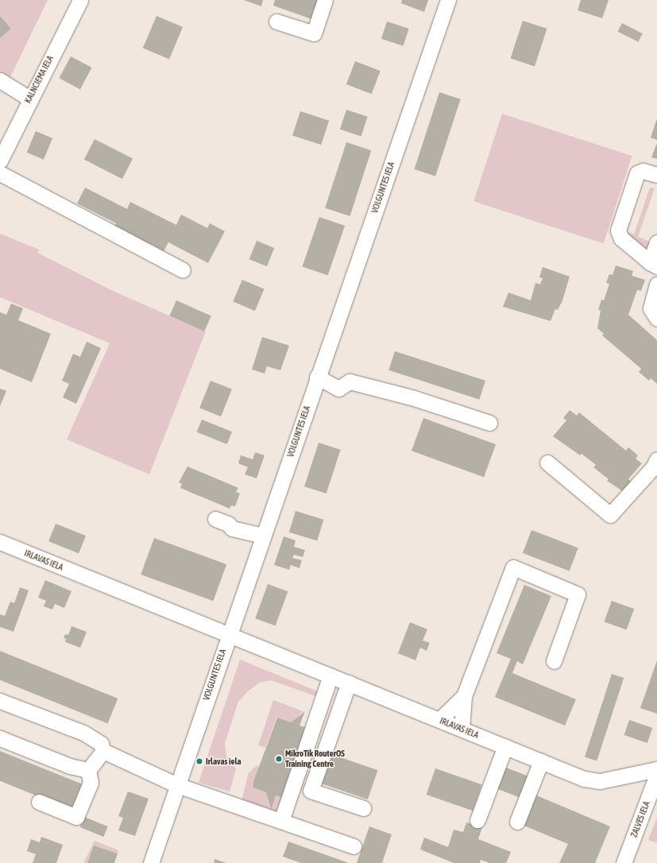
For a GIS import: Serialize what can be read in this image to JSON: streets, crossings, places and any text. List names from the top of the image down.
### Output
{
  "streets": {
    "street": [
      "KALNCIEMA IELA",
      "VOLGUNTES IELA",
      "IRLAVAS IELA",
      "ZALVES IELA"
    ]
  },
  "crossings": [
    ["VOLGUNTES IELA", "IRLAVAS IELA"]
  ],
  "places": ["MikroTik RouterOS Training Centre", "Irlavas iela"]
}
